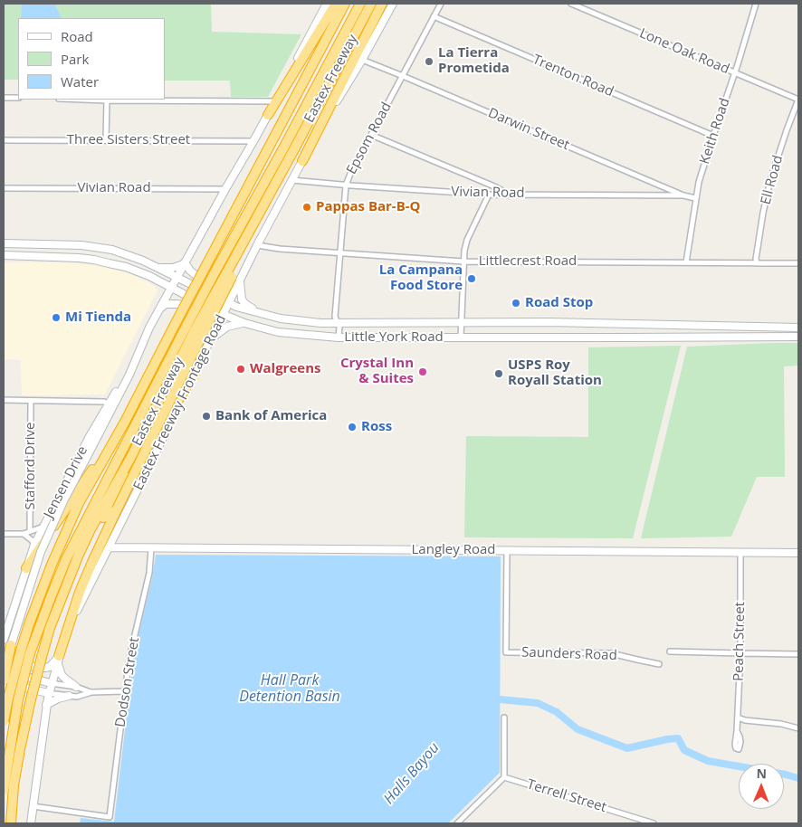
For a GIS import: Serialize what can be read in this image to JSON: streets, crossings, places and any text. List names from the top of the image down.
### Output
{
  "streets": {
    "highway": ["Eastex Freeway"],
    "main road": [
      "Little York Road",
      "Eastex Freeway Frontage Road",
      "Jensen Drive",
      "Langley Road"
    ],
    "street": [
      "Lone Oak Road",
      "Trenton Road",
      "Darwin Street",
      "Keith Road",
      "Epsom Road",
      "Three Sisters Street",
      "Ell Road",
      "Vivian Road",
      "Littlecrest Road",
      "Stafford Drive",
      "Peach Street",
      "Saunders Road",
      "Dodson Street",
      "Terrell Street"
    ]
  },
  "crossings": [
    ["Lone Oak Road", "Keith Road"],
    ["Lone Oak Road", "Ell Road"],
    ["Trenton Road", "Keith Road"],
    ["Trenton Road", "Epsom Road"],
    ["Eastex Freeway", "Eastex Freeway Frontage Road"],
    ["Darwin Street", "Keith Road"],
    ["Darwin Street", "Epsom Road"],
    ["Darwin Street", "Vivian Road"],
    ["Darwin Street", "Eastex Freeway Frontage Road"],
    ["Keith Road", "Littlecrest Road"],
    ["Epsom Road", "Vivian Road"],
    ["Epsom Road", "Littlecrest Road"],
    ["Epsom Road", "Little York Road"],
    ["Ell Road", "Littlecrest Road"],
    ["Vivian Road", "Eastex Freeway Frontage Road"],
    ["Littlecrest Road", "Eastex Freeway Frontage Road"],
    ["Little York Road", "Eastex Freeway Frontage Road"],
    ["Eastex Freeway Frontage Road", "Langley Road"],
    ["Eastex Freeway Frontage Road", "Dodson Street"],
    ["Langley Road", "Peach Street"],
    ["Langley Road", "Saunders Road"],
    ["Langley Road", "Dodson Street"]
  ],
  "water": ["Hall Park Detention Basin", "Halls Bayou"],
  "places": [
    "La Tierra Prometida",
    "Pappas Bar-B-Q",
    "La Campana Food Store",
    "Road Stop",
    "Mi Tienda",
    "Walgreens",
    "Crystal Inn & Suites",
    "USPS Roy Royall Station",
    "Bank of America",
    "Ross"
  ],
  "legend": ["Road", "Park", "Water"],
  "north": "top"
}
